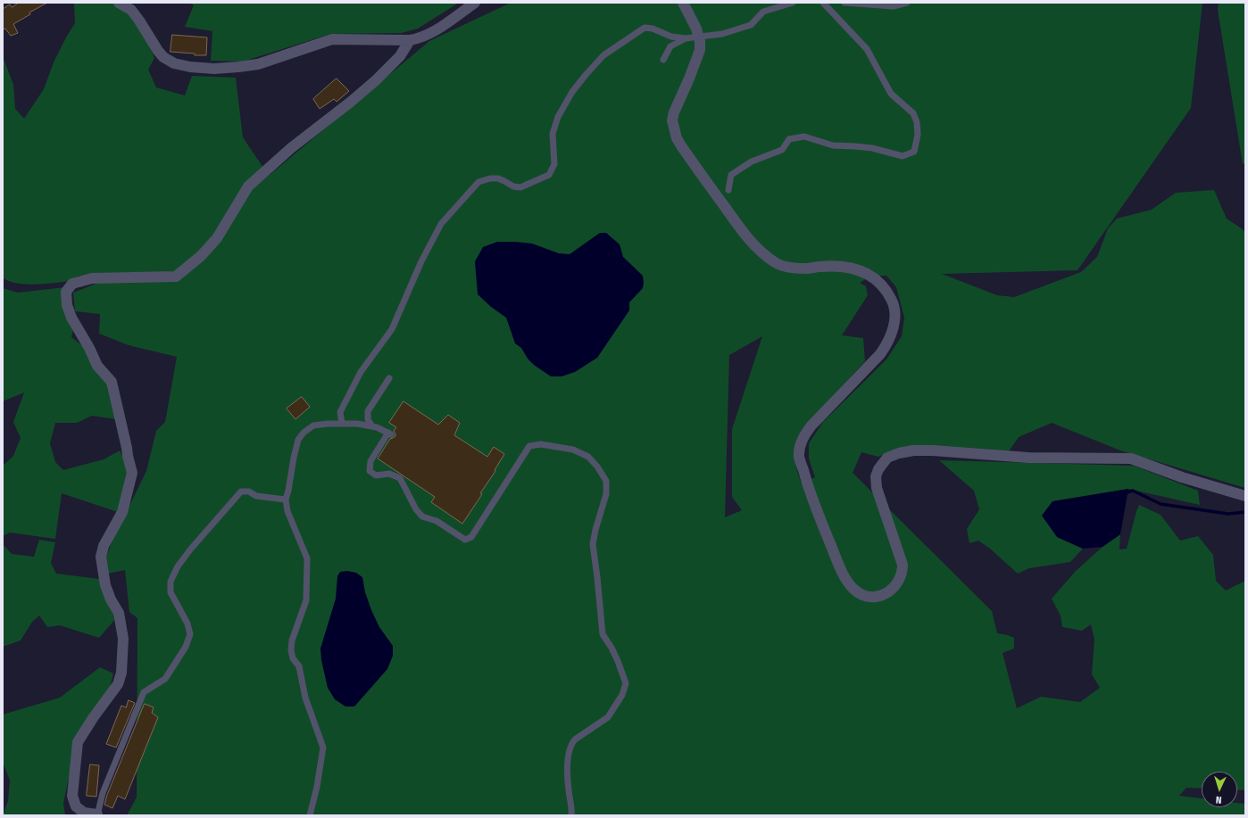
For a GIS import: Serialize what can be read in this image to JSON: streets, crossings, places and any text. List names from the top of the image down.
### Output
{
  "north": "bottom"
}
